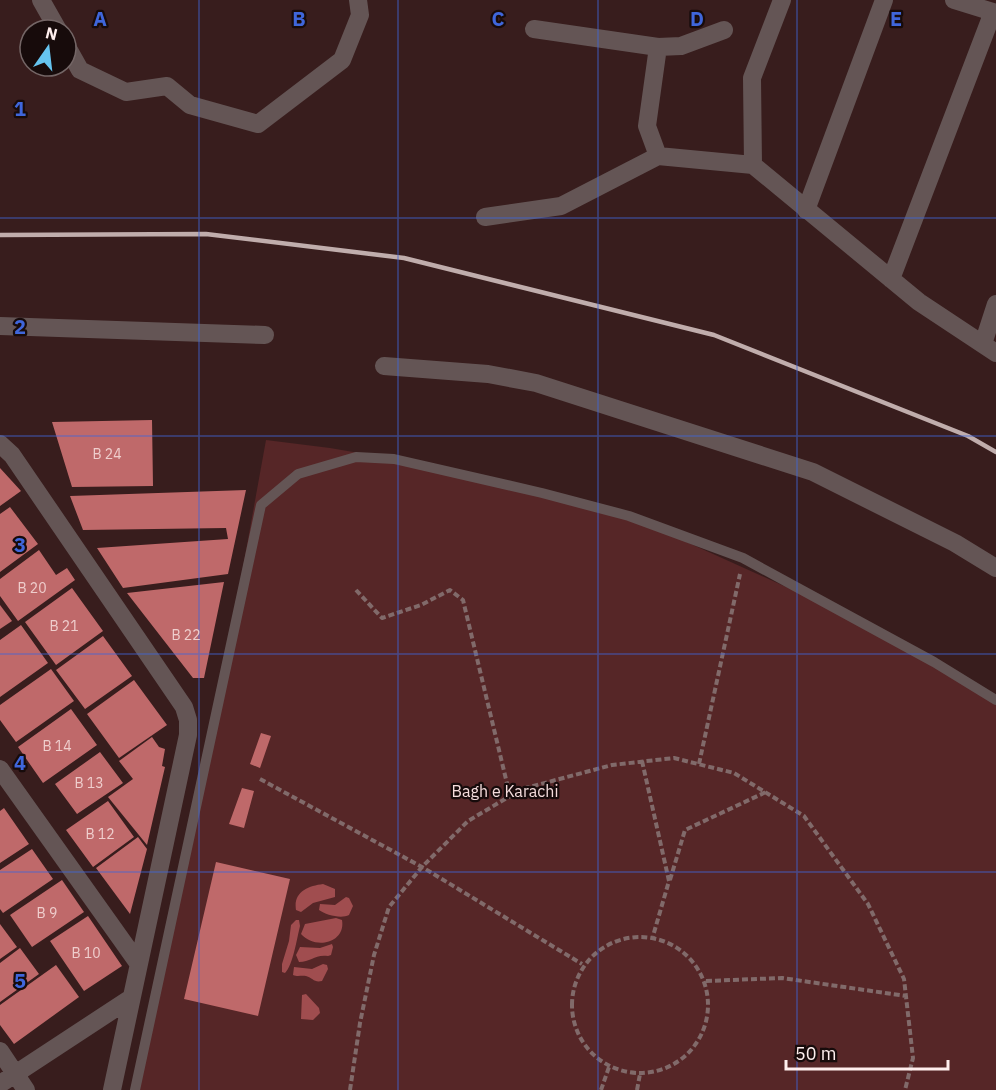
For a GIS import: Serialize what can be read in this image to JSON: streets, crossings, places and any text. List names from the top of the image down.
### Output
{
  "parks": ["Bagh e Karachi"],
  "house_numbers": [
    "B 24",
    "B 20",
    "B 21",
    "B 22",
    "B 14",
    "B 13",
    "B 12",
    "B 9",
    "B 10"
  ],
  "scale_bar": "50 m",
  "north": "top",
  "grid": {
    "columns": [
      "A",
      "B",
      "C",
      "D",
      "E"
    ],
    "rows": [
      "1",
      "2",
      "3",
      "4",
      "5"
    ]
  }
}
